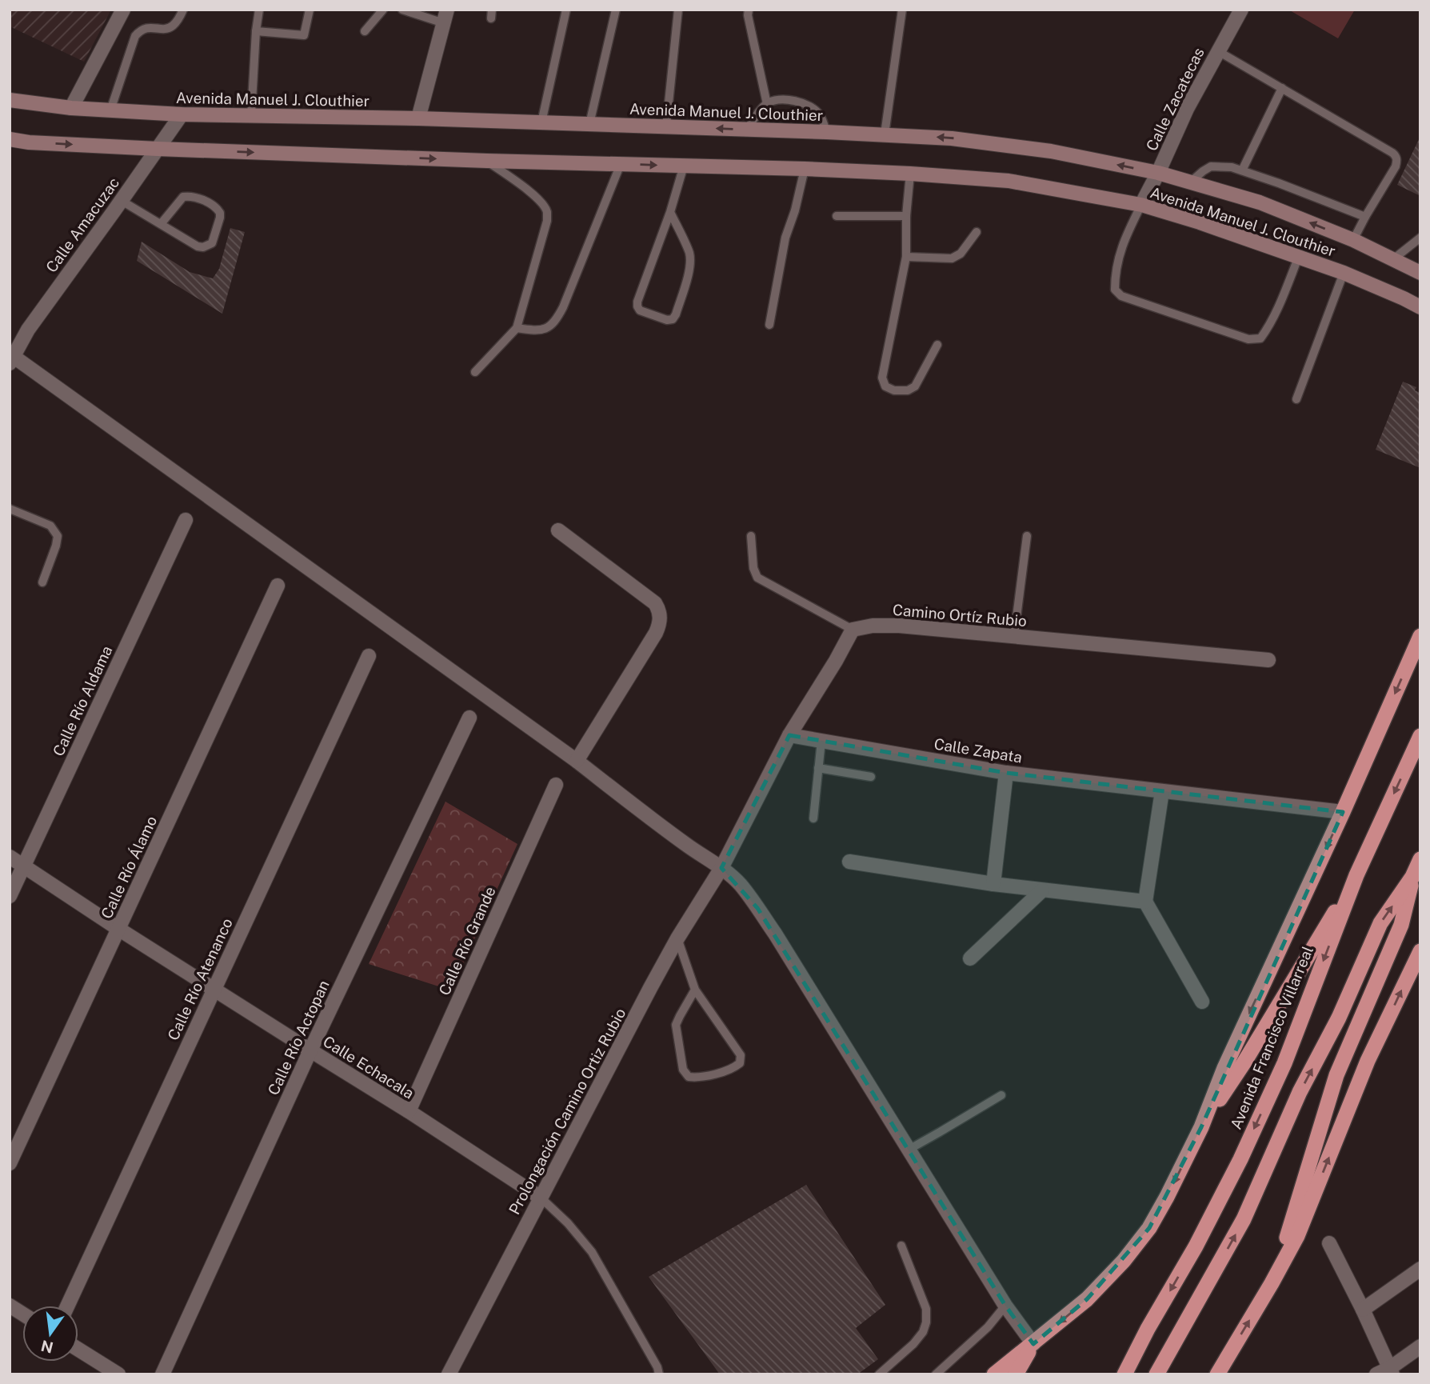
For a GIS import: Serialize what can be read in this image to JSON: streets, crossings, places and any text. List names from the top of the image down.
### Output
{
  "streets": {
    "highway": ["Avenida Francisco Villarreal"],
    "main road": ["Avenida Manuel J. Clouthier"],
    "street": [
      "Calle Zacatecas",
      "Calle Amacuzac",
      "Camino Ortíz Rubio",
      "Calle Río Aldama",
      "Calle Zapata",
      "Calle Río Álamo",
      "Calle Río Grande",
      "Calle Río Atenanco",
      "Calle Río Actopan",
      "Calle Echacala",
      "Prolongación Camino Ortiz Rubio"
    ]
  },
  "crossings": [
    ["Avenida Manuel J. Clouthier", "Calle Zacatecas"],
    ["Avenida Manuel J. Clouthier", "Calle Amacuzac"],
    ["Calle Río Aldama", "Calle Echacala"],
    ["Calle Río Álamo", "Calle Echacala"],
    ["Calle Río Grande", "Calle Echacala"],
    ["Calle Río Atenanco", "Calle Echacala"],
    ["Calle Río Actopan", "Calle Echacala"],
    ["Calle Echacala", "Prolongación Camino Ortiz Rubio"]
  ],
  "north": "bottom"
}
